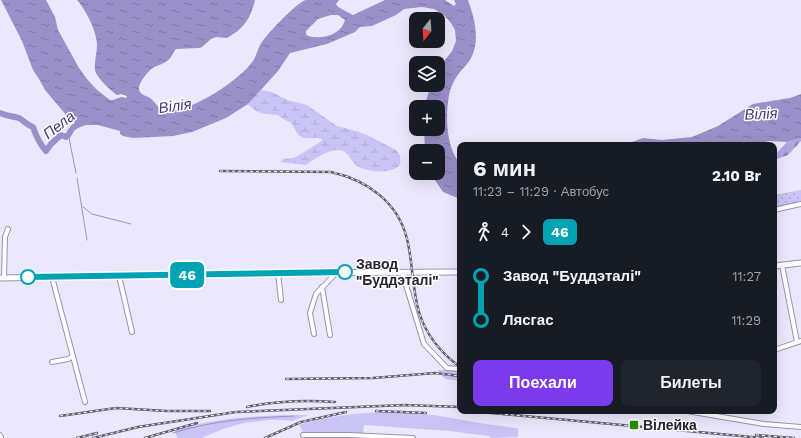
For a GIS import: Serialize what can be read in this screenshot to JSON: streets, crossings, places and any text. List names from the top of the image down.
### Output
{
  "water": ["Вілія", "Пела"],
  "places": {
    "other": ["Завод \"Буддэталі\""],
    "transit": ["Вілейка"]
  },
  "lines": ["bus line 46"],
  "north": "bottom",
  "page": {
    "on_map": "46",
    "map_buttons": ["+", "−"],
    "heading": ["6 мин", "11:23 – 11:29 · Автобус", "2.10 Br"],
    "legs": ["4", "46"],
    "list": [
      {
        "name": "Завод \"Буддэталі\"",
        "value": "11:27"
      },
      {
        "name": "Лясгас",
        "value": "11:29"
      }
    ],
    "buttons": ["Поехали", "Билеты"]
  }
}
